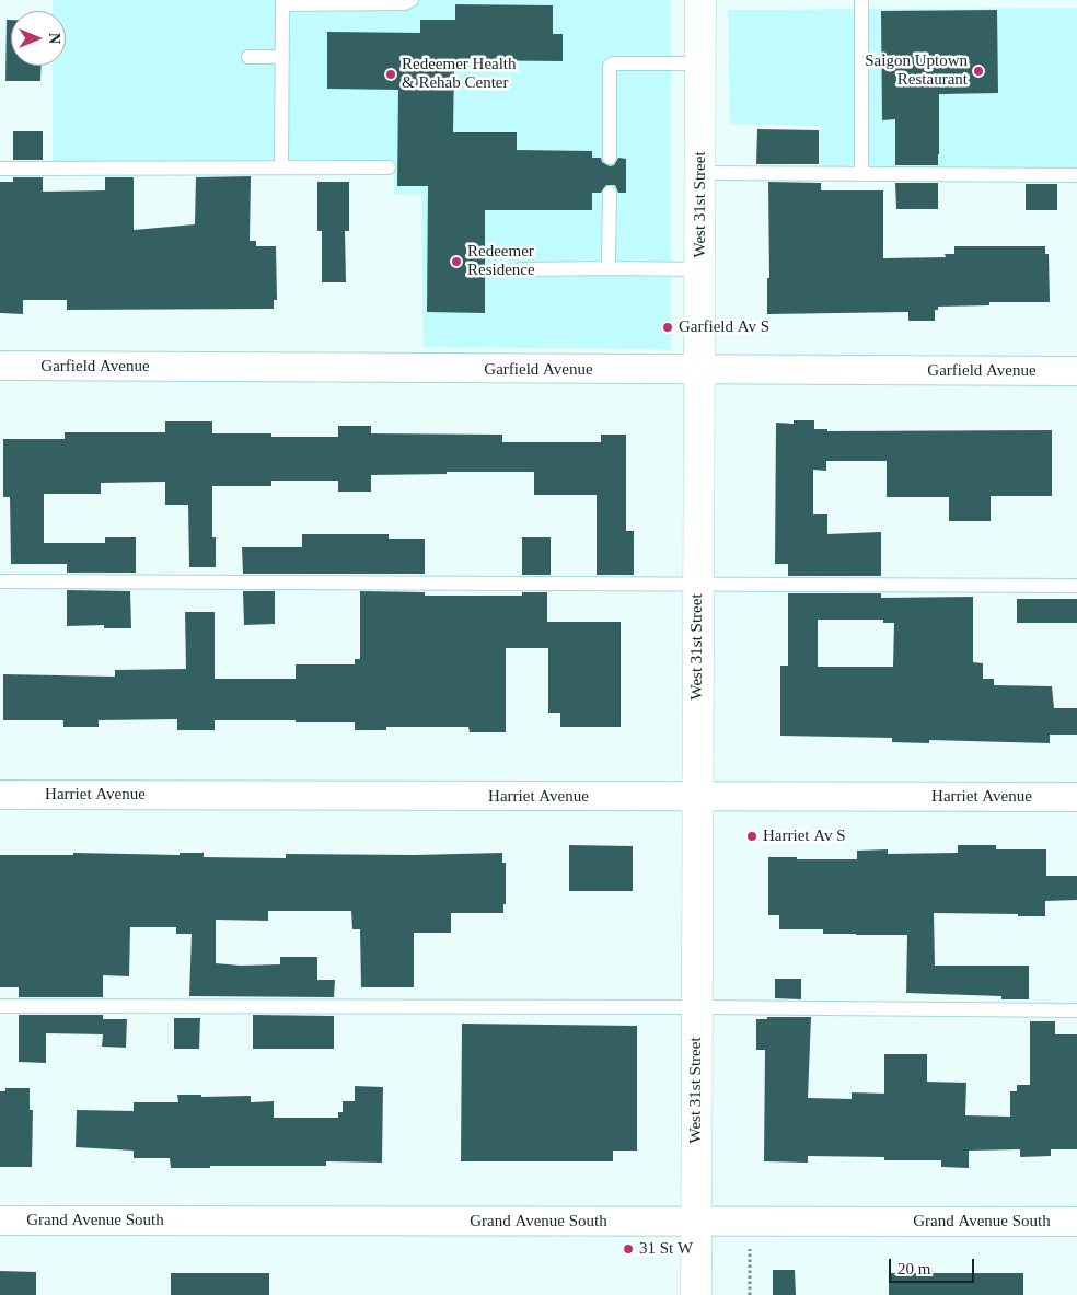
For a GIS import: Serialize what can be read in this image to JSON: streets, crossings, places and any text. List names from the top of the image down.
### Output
{
  "streets": {
    "street": [
      "West 31st Street",
      "Garfield Avenue",
      "Harriet Avenue",
      "Grand Avenue South"
    ]
  },
  "crossings": [
    ["West 31st Street", "Garfield Avenue"],
    ["West 31st Street", "Harriet Avenue"],
    ["West 31st Street", "Grand Avenue South"]
  ],
  "places": [
    "Saigon Uptown Restaurant",
    "Redeemer Health & Rehab Center",
    "Redeemer Residence",
    "Garfield Av S",
    "Harriet Av S",
    "31 St W"
  ],
  "scale_bar": "20 m",
  "north": "right"
}
